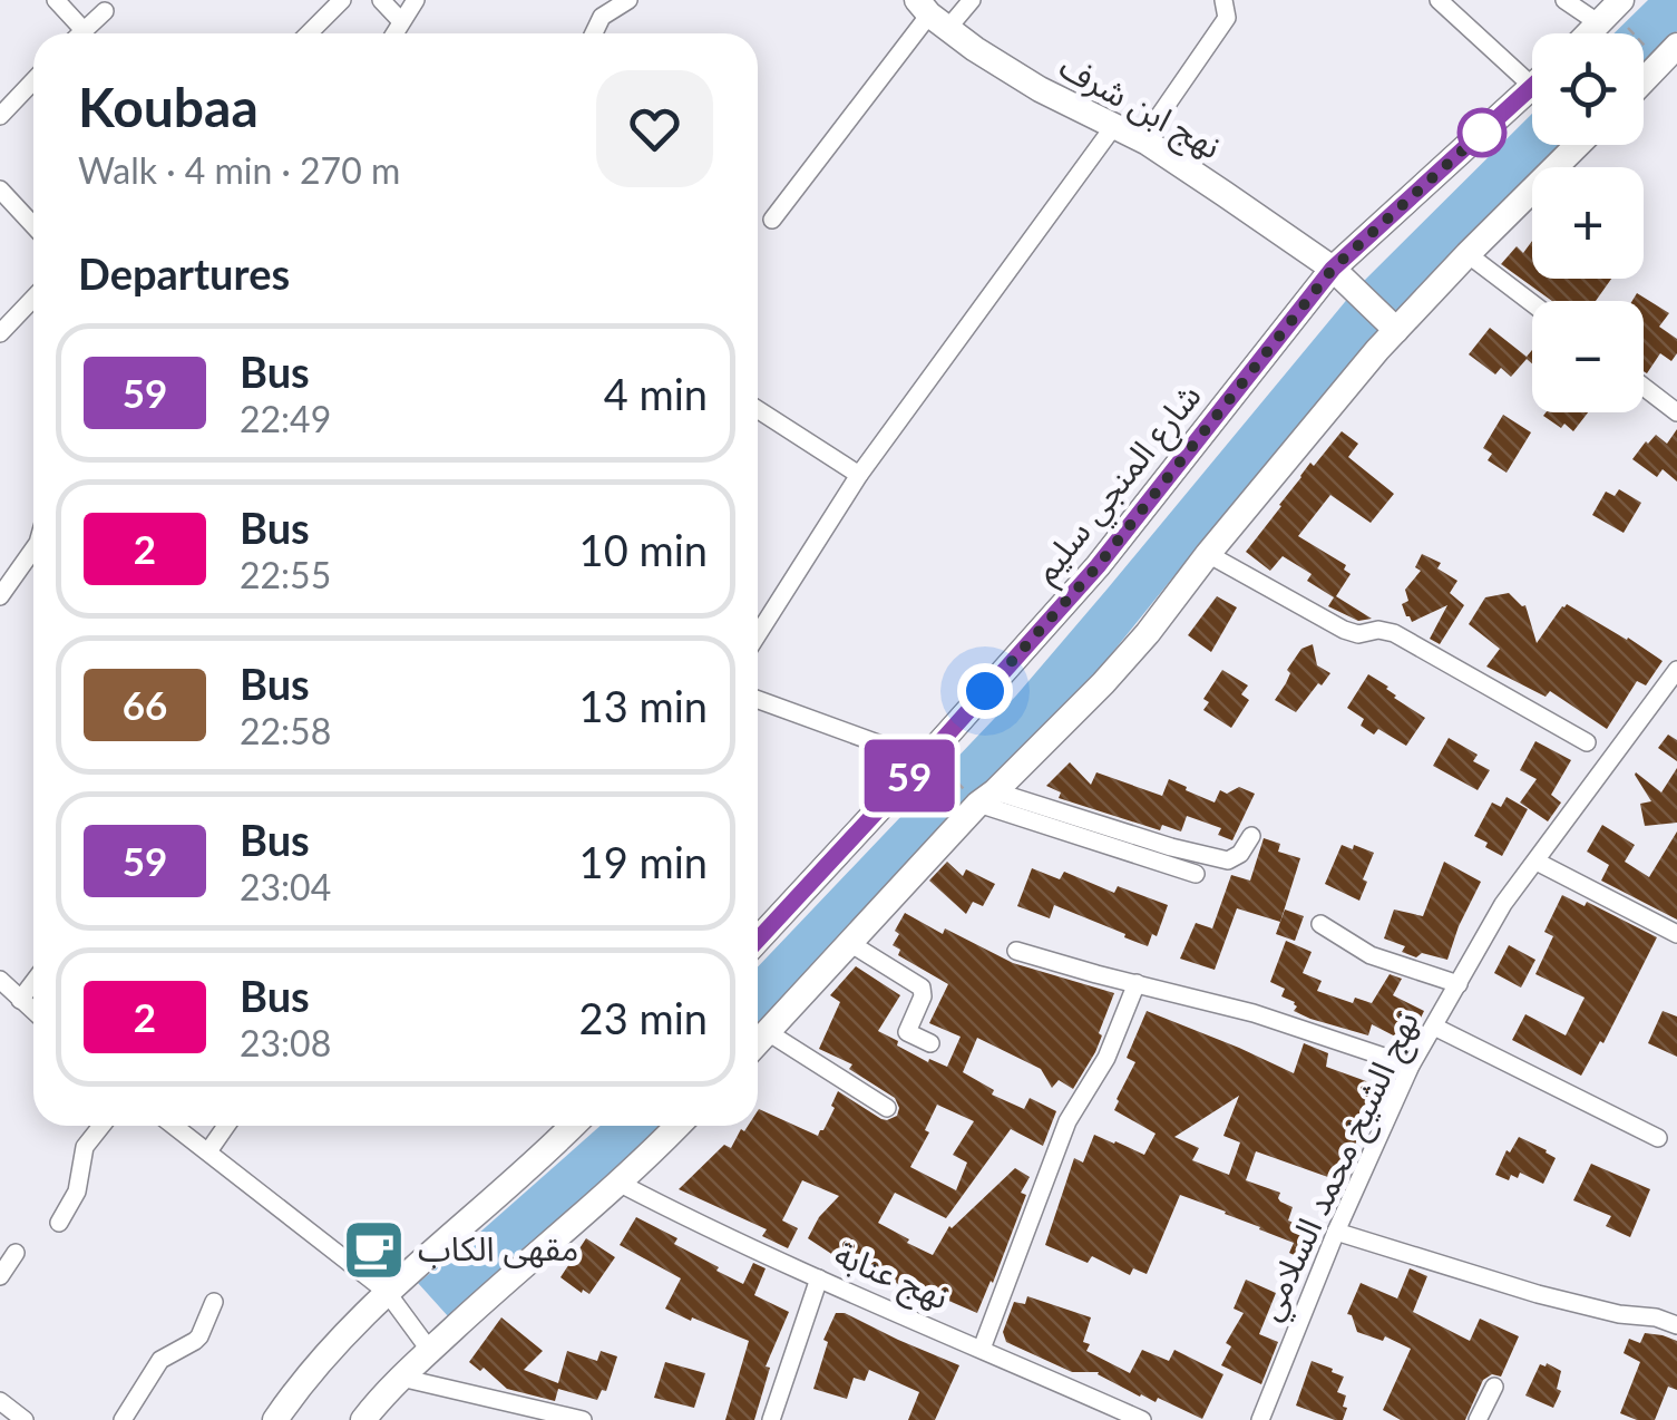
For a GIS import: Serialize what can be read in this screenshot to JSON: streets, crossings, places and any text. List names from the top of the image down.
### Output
{
  "streets": {
    "main road": ["نهج ابن شرف", "شارع المنجي سليم"],
    "street": ["نهج الشيخ محمد السلامي", "نهج عنابة"]
  },
  "crossings": [
    ["نهج ابن شرف", "شارع المنجي سليم"]
  ],
  "places": {
    "cafe": ["مقهى الكاب"]
  },
  "lines": ["bus line 59"],
  "page": {
    "on_map": "59",
    "map_buttons": ["+", "−"],
    "heading": [
      ["Koubaa", "Walk · 4 min · 270 m"],
      "Departures"
    ],
    "list": [
      {
        "mark": "59",
        "name": "Bus",
        "note": "22:49",
        "value": "4 min"
      },
      {
        "mark": "2",
        "name": "Bus",
        "note": "22:55",
        "value": "10 min"
      },
      {
        "mark": "66",
        "name": "Bus",
        "note": "22:58",
        "value": "13 min"
      },
      {
        "mark": "59",
        "name": "Bus",
        "note": "23:04",
        "value": "19 min"
      },
      {
        "mark": "2",
        "name": "Bus",
        "note": "23:08",
        "value": "23 min"
      }
    ]
  }
}
